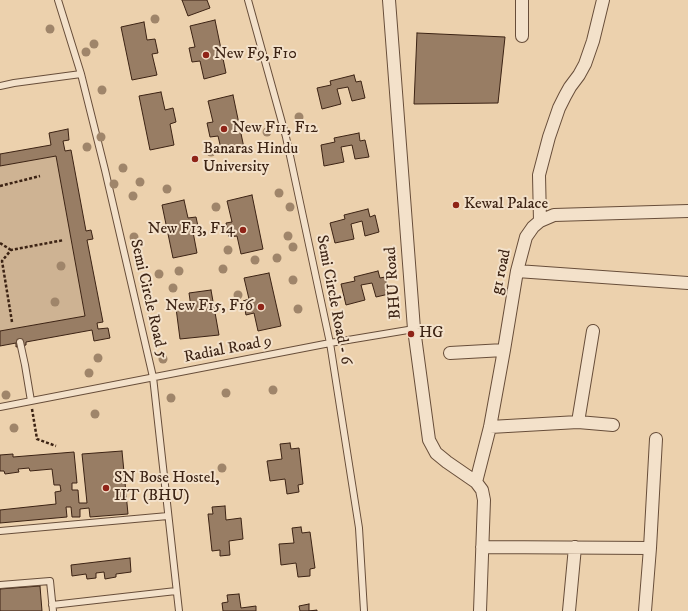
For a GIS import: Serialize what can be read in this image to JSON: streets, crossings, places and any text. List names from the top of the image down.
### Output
{
  "streets": {
    "street": ["g1 road", "BHU Road"],
    "lane": ["Semi Circle Road 5", "Semi Circle Road - 6", "Radial Road 9"]
  },
  "crossings": [
    ["g1 road", "BHU Road"],
    ["BHU Road", "Radial Road 9"],
    ["Semi Circle Road 5", "Radial Road 9"],
    ["Semi Circle Road - 6", "Radial Road 9"]
  ],
  "places": [
    "New F9, F10",
    "New F11, F12",
    "Banaras Hindu University",
    "Kewal Palace",
    "New F13, F14",
    "New F15, F16",
    "HG",
    "SN Bose Hostel, IIT (BHU)"
  ]
}
